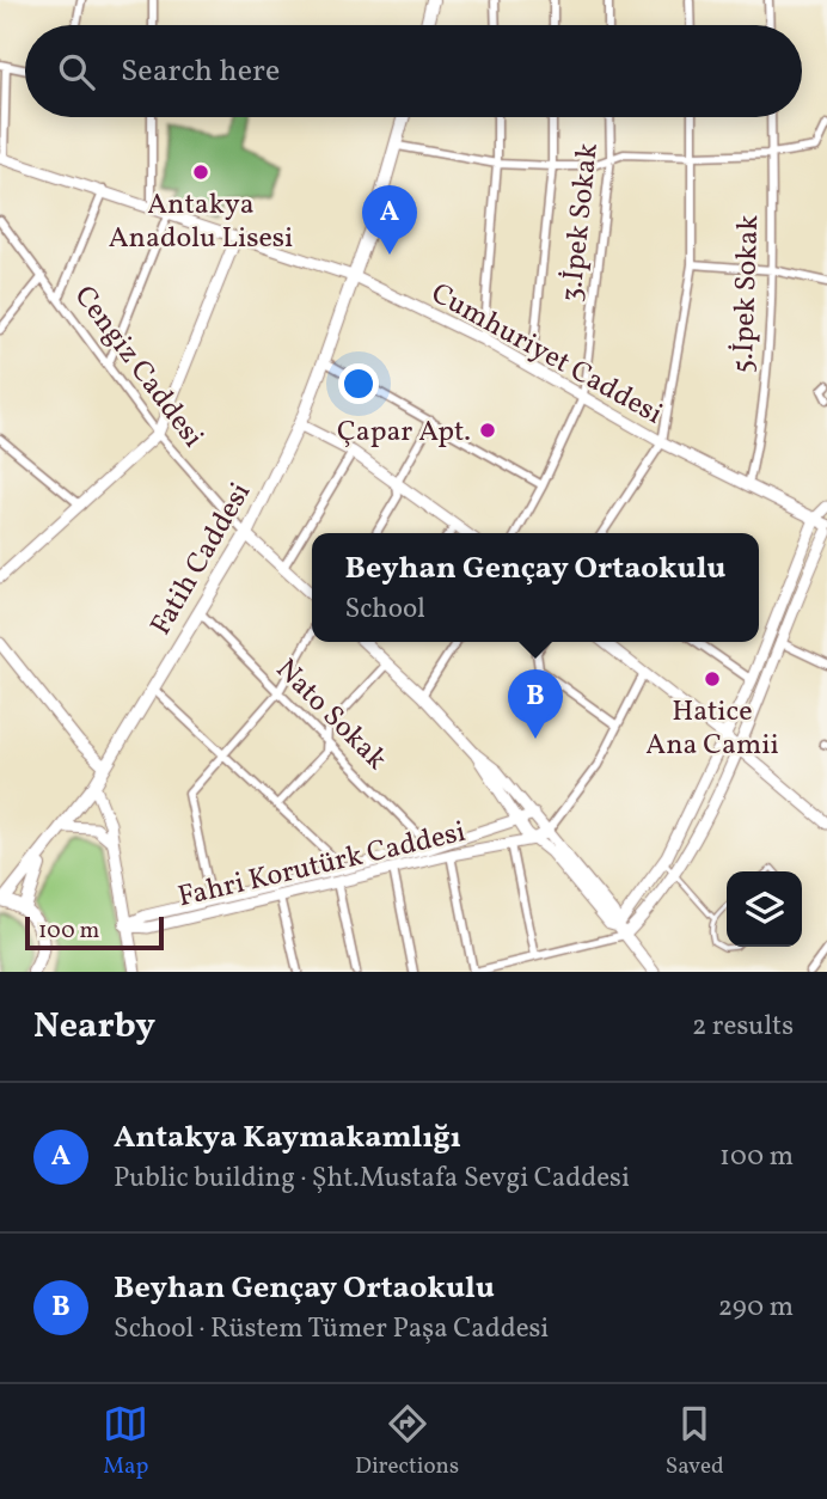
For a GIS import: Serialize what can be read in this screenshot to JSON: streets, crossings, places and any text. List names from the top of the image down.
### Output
{
  "streets": {
    "main road": ["Fatih Caddesi"],
    "street": [
      "3.İpek Sokak",
      "5.İpek Sokak",
      "Cumhuriyet Caddesi",
      "Cengiz Caddesi",
      "Nato Sokak",
      "Fahri Korutürk Caddesi"
    ]
  },
  "crossings": [
    ["3.İpek Sokak", "Cumhuriyet Caddesi"],
    ["5.İpek Sokak", "Cumhuriyet Caddesi"],
    ["Cumhuriyet Caddesi", "Fatih Caddesi"],
    ["Cengiz Caddesi", "Fatih Caddesi"],
    ["Fatih Caddesi", "Nato Sokak"],
    ["Nato Sokak", "Fahri Korutürk Caddesi"]
  ],
  "places": ["Antakya Anadolu Lisesi", "Çapar Apt.", "Hatice Ana Camii"],
  "scale_bar": "100 m",
  "page": {
    "search": "Search here",
    "pins": ["A", "B"],
    "popup": ["Beyhan Gençay Ortaokulu", "School"],
    "scale": "100 m",
    "heading": ["Nearby", "2 results"],
    "list": [
      {
        "mark": "A",
        "name": "Antakya Kaymakamlığı",
        "note": "Public building · Şht.Mustafa Sevgi Caddesi",
        "value": "100 m"
      },
      {
        "mark": "B",
        "name": "Beyhan Gençay Ortaokulu",
        "note": "School · Rüstem Tümer Paşa Caddesi",
        "value": "290 m"
      }
    ],
    "nav": ["Map", "Directions", "Saved"]
  }
}
